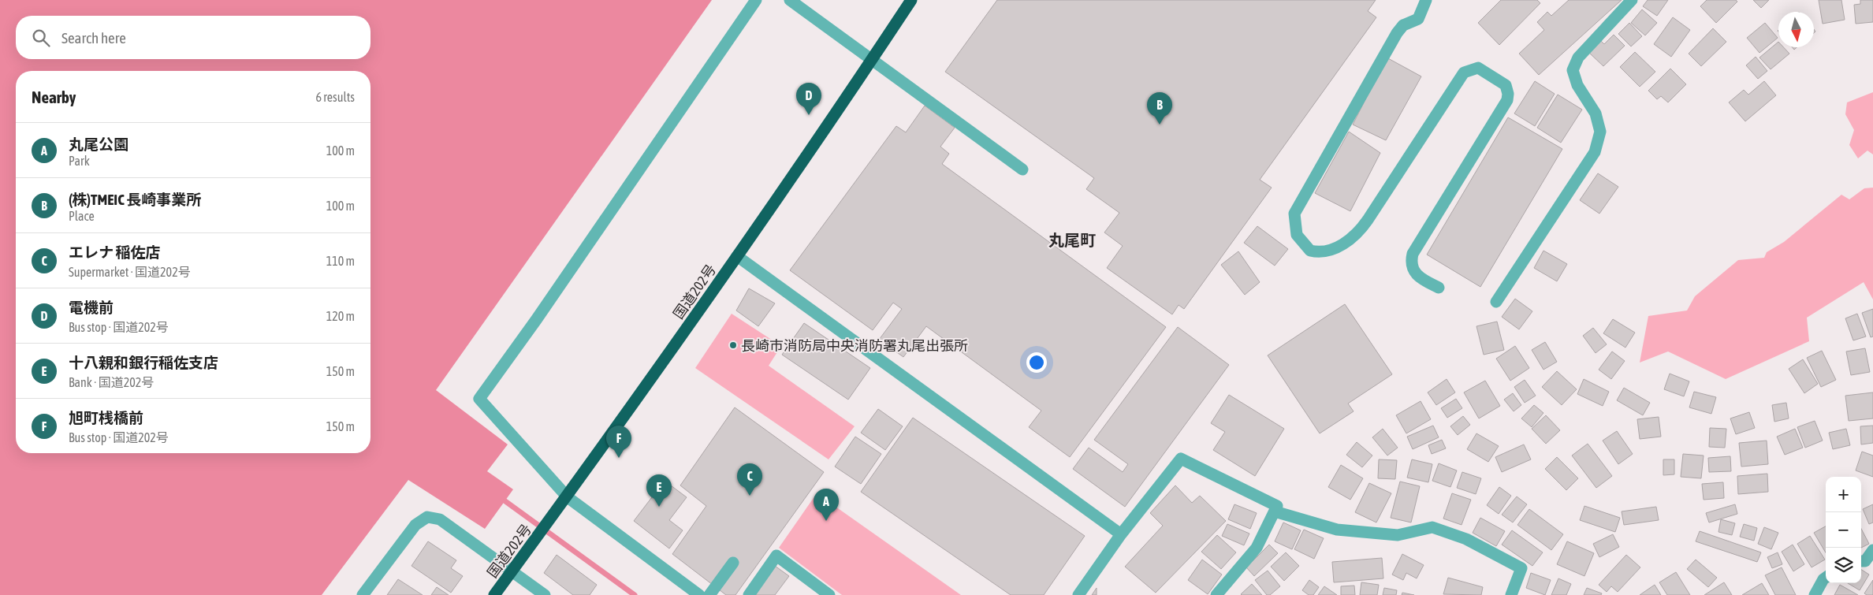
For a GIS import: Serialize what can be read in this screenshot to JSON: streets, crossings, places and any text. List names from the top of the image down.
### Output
{
  "streets": {
    "highway": ["国道202号"]
  },
  "districts": ["丸尾町"],
  "places": ["長崎市消防局中央消防署丸尾出張所"],
  "north": "bottom",
  "page": {
    "search": "Search here",
    "heading": ["Nearby", "6 results"],
    "pins": [
      "D",
      "B",
      "F",
      "C",
      "E",
      "A"
    ],
    "list": [
      {
        "mark": "A",
        "name": "丸尾公園",
        "note": "Park",
        "value": "100 m"
      },
      {
        "mark": "B",
        "name": "(株)TMEIC 長崎事業所",
        "note": "Place",
        "value": "100 m"
      },
      {
        "mark": "C",
        "name": "エレナ 稲佐店",
        "note": "Supermarket · 国道202号",
        "value": "110 m"
      },
      {
        "mark": "D",
        "name": "電機前",
        "note": "Bus stop · 国道202号",
        "value": "120 m"
      },
      {
        "mark": "E",
        "name": "十八親和銀行稲佐支店",
        "note": "Bank · 国道202号",
        "value": "150 m"
      },
      {
        "mark": "F",
        "name": "旭町桟橋前",
        "note": "Bus stop · 国道202号",
        "value": "150 m"
      }
    ],
    "map_buttons": ["+", "−"]
  }
}
